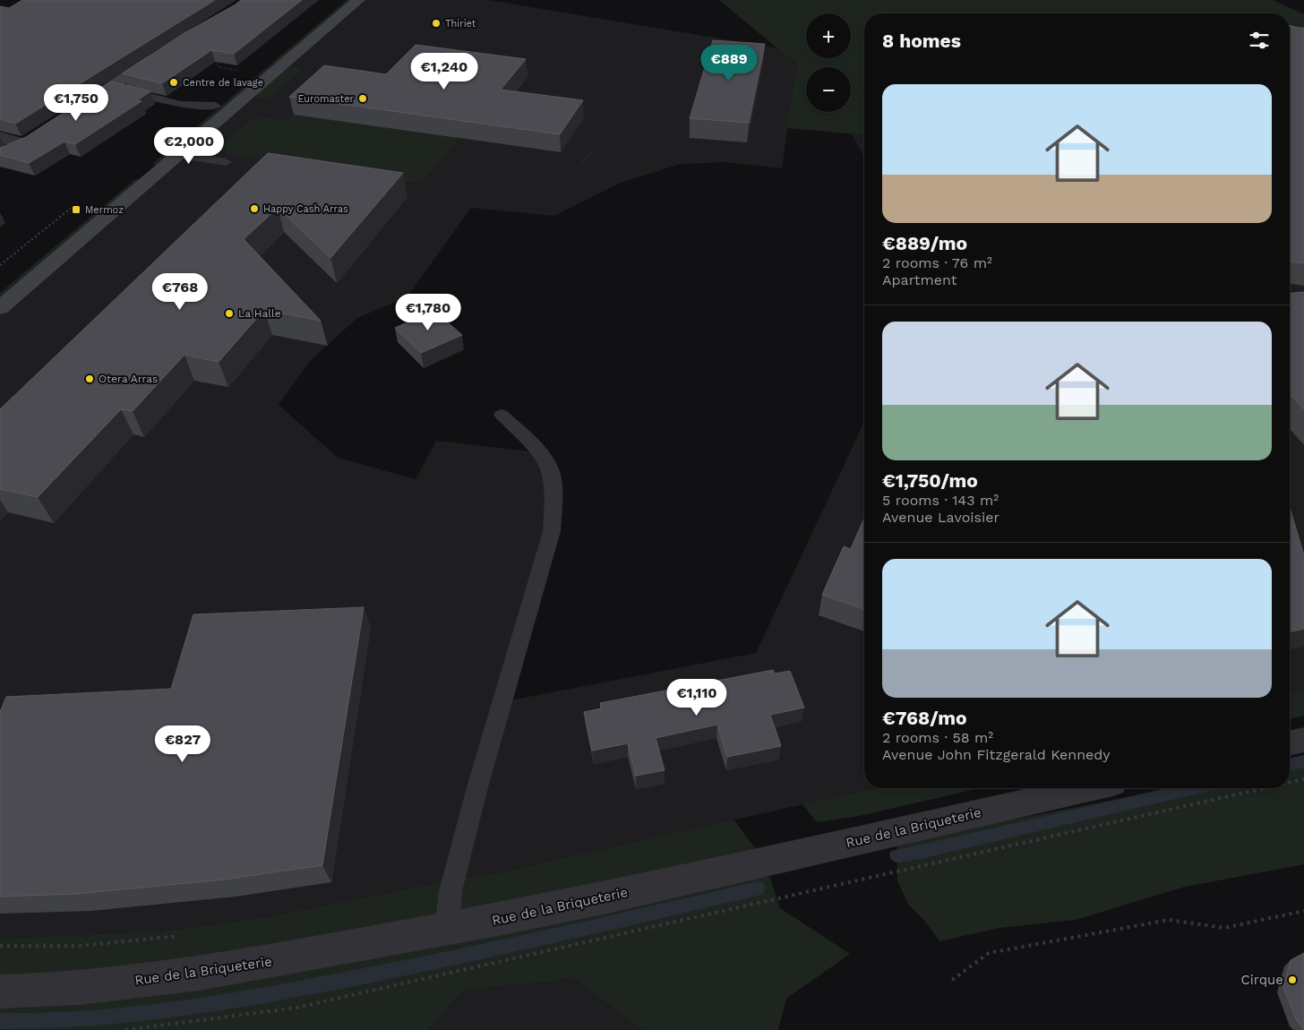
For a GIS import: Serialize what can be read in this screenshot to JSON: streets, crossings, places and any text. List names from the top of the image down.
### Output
{
  "streets": {
    "street": ["Rue de la Briqueterie"]
  },
  "places": {
    "other": [
      "Thiriet",
      "Centre de lavage",
      "Euromaster",
      "Happy Cash Arras",
      "La Halle",
      "Otera Arras",
      "Cirque"
    ],
    "transit": ["Mermoz"]
  },
  "page": {
    "map_buttons": ["+", "−"],
    "heading": "8 homes",
    "price": [
      "€889",
      "€1,240",
      "€1,750",
      "€2,000",
      "€768",
      "€1,780",
      "€1,110",
      "€827"
    ],
    "list": [
      {
        "name": "€889/mo",
        "note": "2 rooms · 76 m² · Apartment"
      },
      {
        "name": "€1,750/mo",
        "note": "5 rooms · 143 m² · Avenue Lavoisier"
      },
      {
        "name": "€768/mo",
        "note": "2 rooms · 58 m² · Avenue John Fitzgerald Kennedy"
      }
    ]
  }
}
